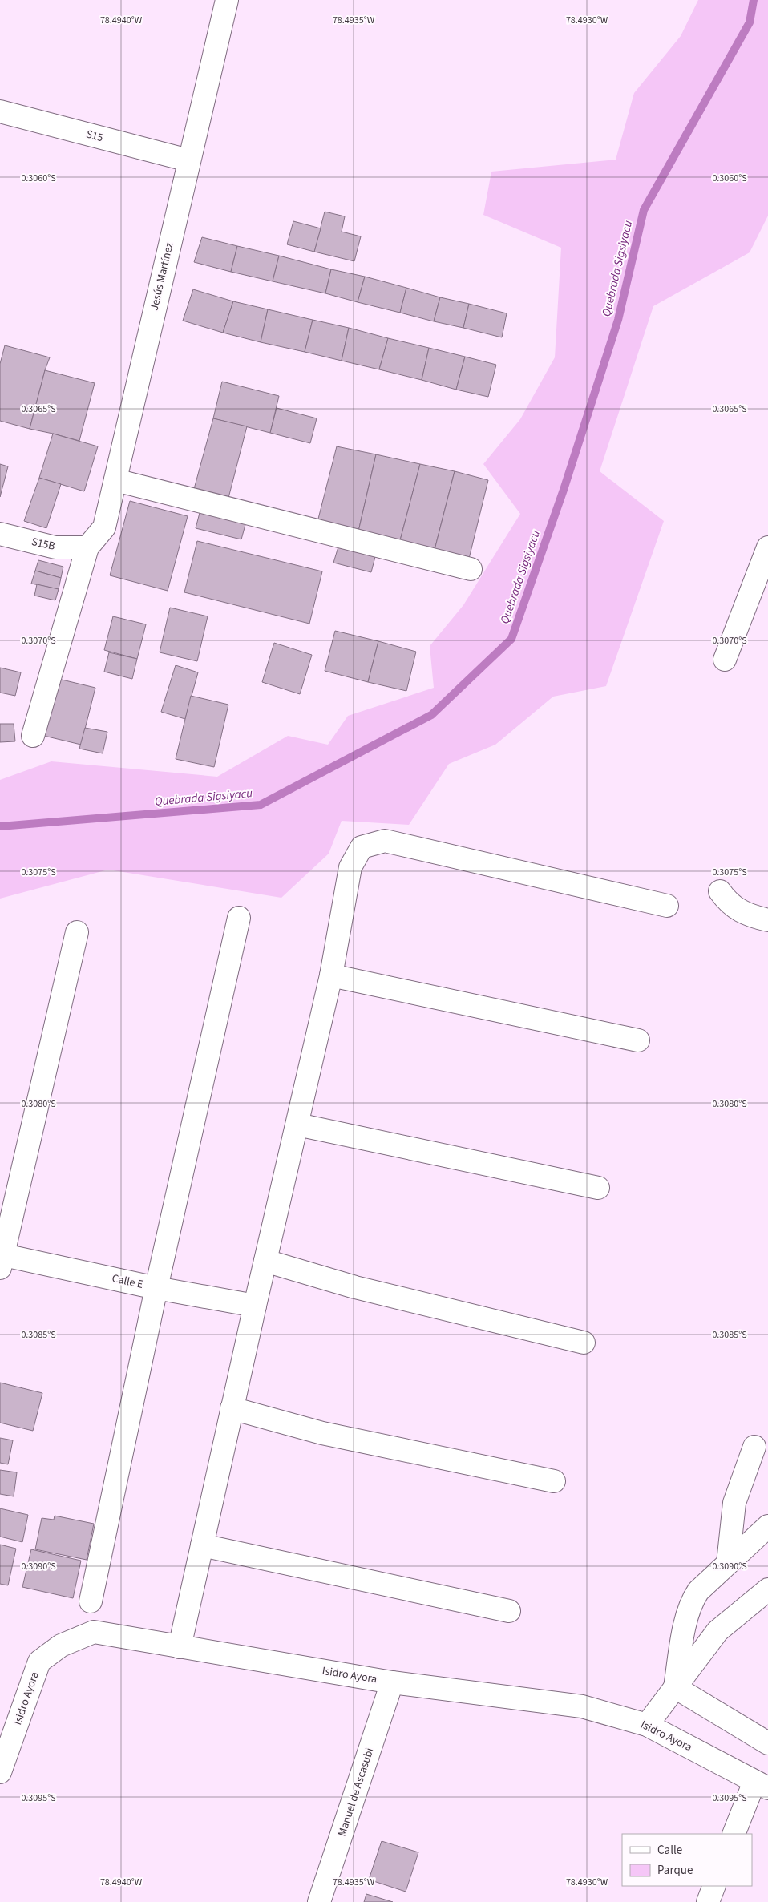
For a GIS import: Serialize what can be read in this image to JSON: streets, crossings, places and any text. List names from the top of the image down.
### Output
{
  "streets": {
    "street": [
      "S15",
      "Jesús Martínez",
      "S15B",
      "Calle E",
      "Isidro Ayora",
      "Manuel de Ascasubi"
    ]
  },
  "crossings": [
    ["S15", "Jesús Martínez"],
    ["Jesús Martínez", "S15B"],
    ["Isidro Ayora", "Manuel de Ascasubi"]
  ],
  "water": ["Quebrada Sigsiyacu"],
  "legend": ["Calle", "Parque"],
  "coordinates": [
    "78.4940°W",
    "78.4935°W",
    "78.4930°W",
    "0.3060°S",
    "0.3065°S",
    "0.3070°S",
    "0.3075°S",
    "0.3080°S",
    "0.3085°S",
    "0.3090°S",
    "0.3095°S"
  ]
}
